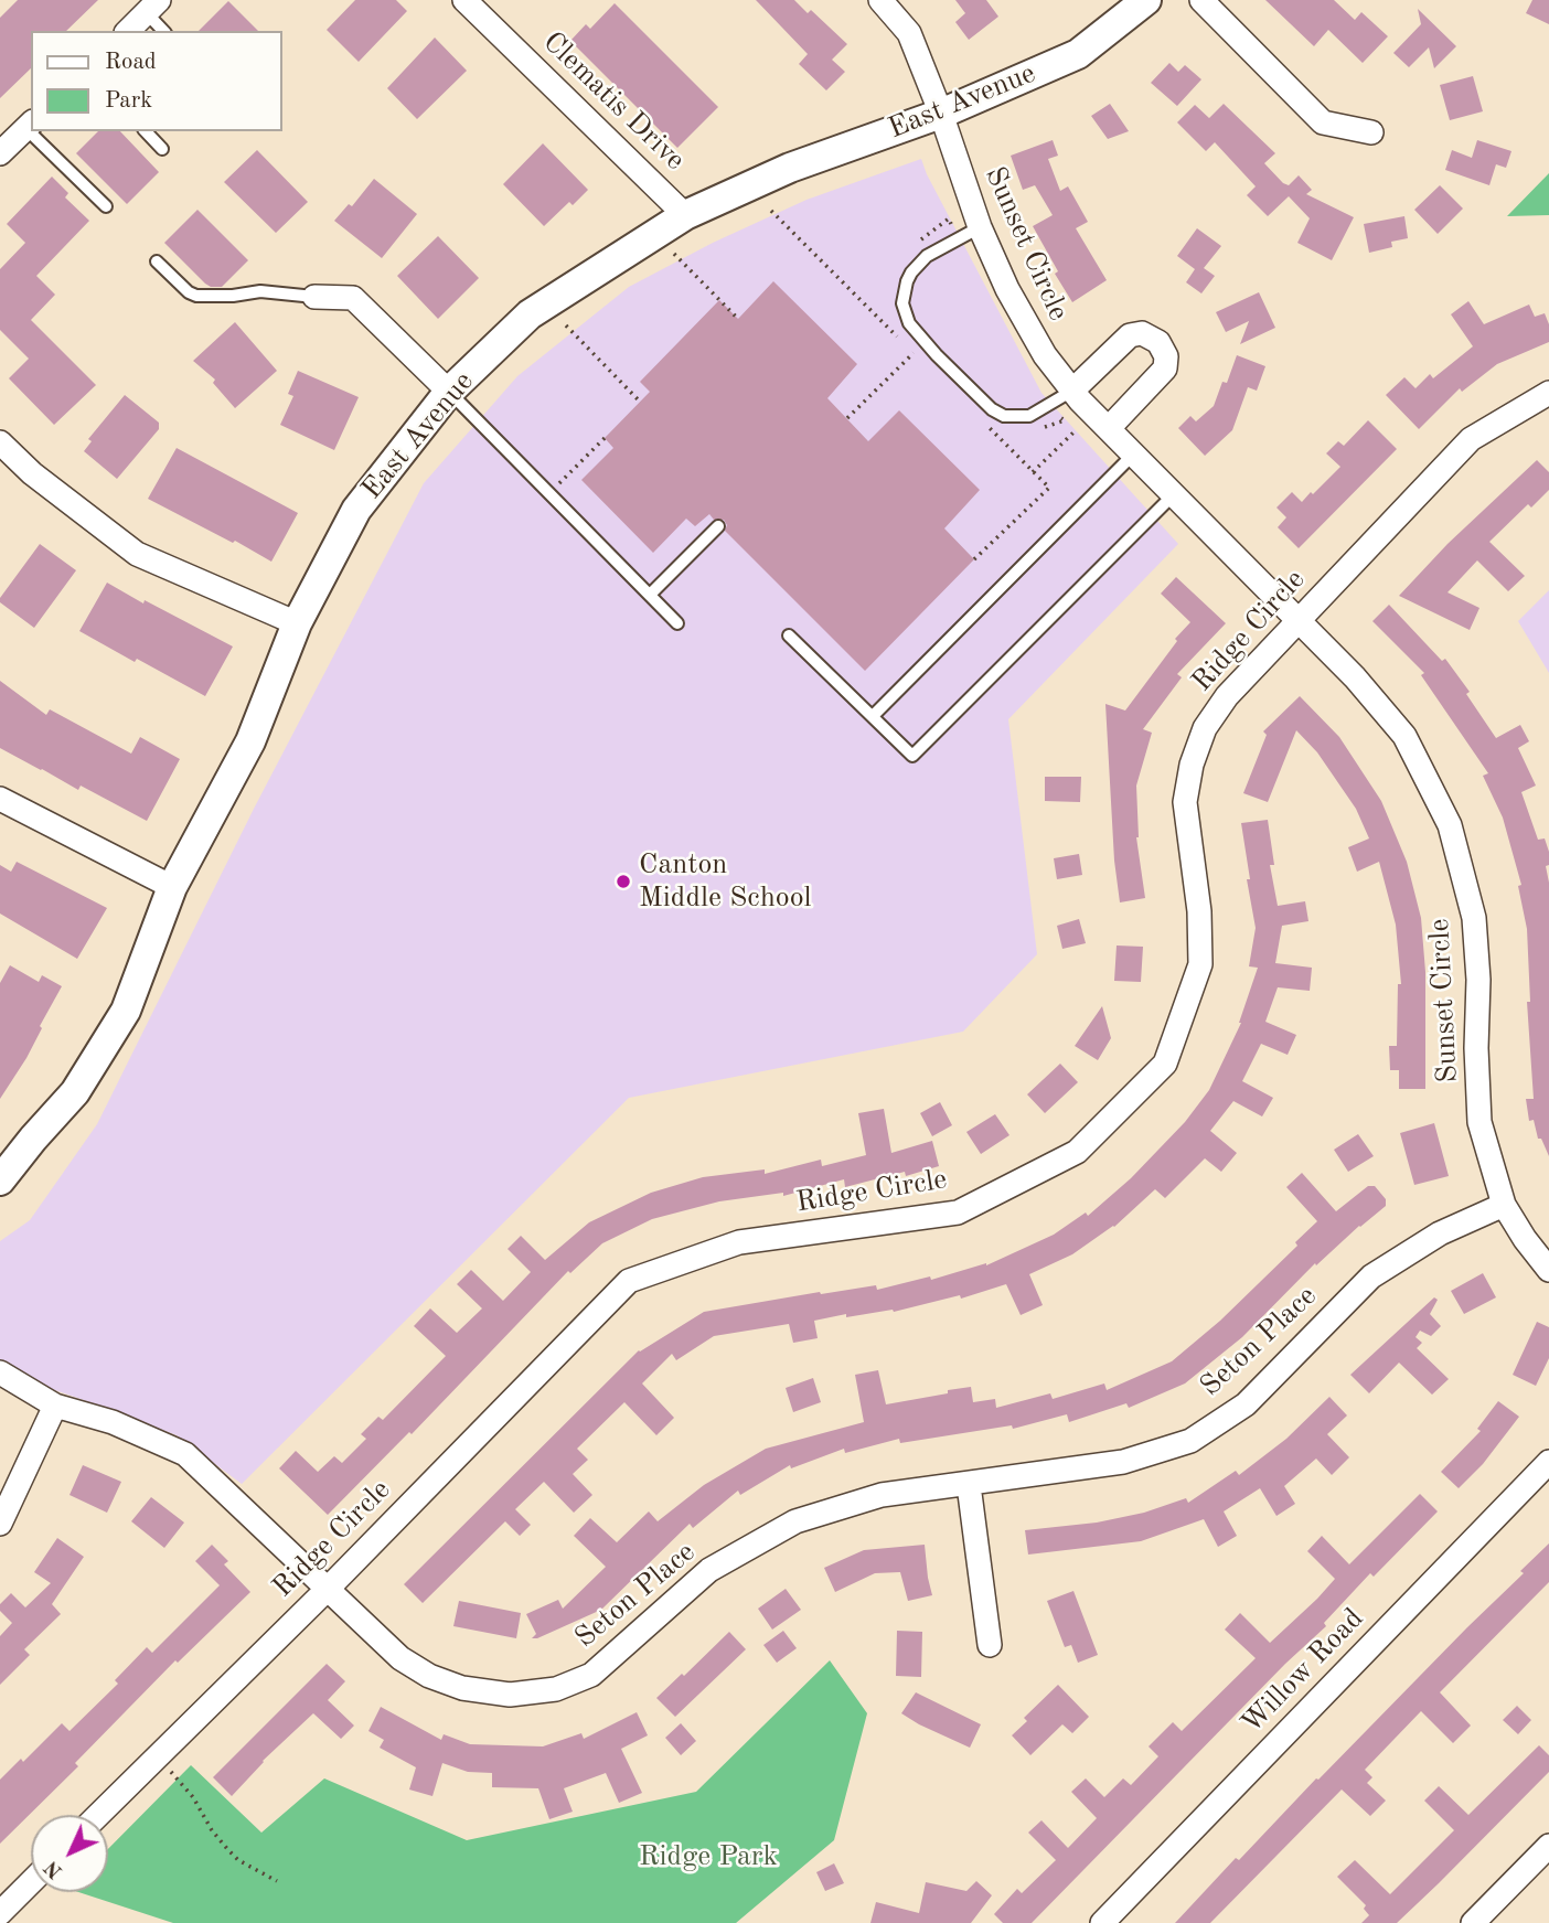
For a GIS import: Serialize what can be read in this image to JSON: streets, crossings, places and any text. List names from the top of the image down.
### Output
{
  "streets": {
    "street": [
      "Clematis Drive",
      "East Avenue",
      "Sunset Circle",
      "Ridge Circle",
      "Seton Place",
      "Willow Road"
    ]
  },
  "crossings": [
    ["Clematis Drive", "East Avenue"],
    ["East Avenue", "Sunset Circle"],
    ["Sunset Circle", "Ridge Circle"],
    ["Sunset Circle", "Seton Place"],
    ["Ridge Circle", "Seton Place"]
  ],
  "parks": ["Ridge Park"],
  "places": ["Canton Middle School"],
  "legend": ["Road", "Park"],
  "north": "bottom left"
}
